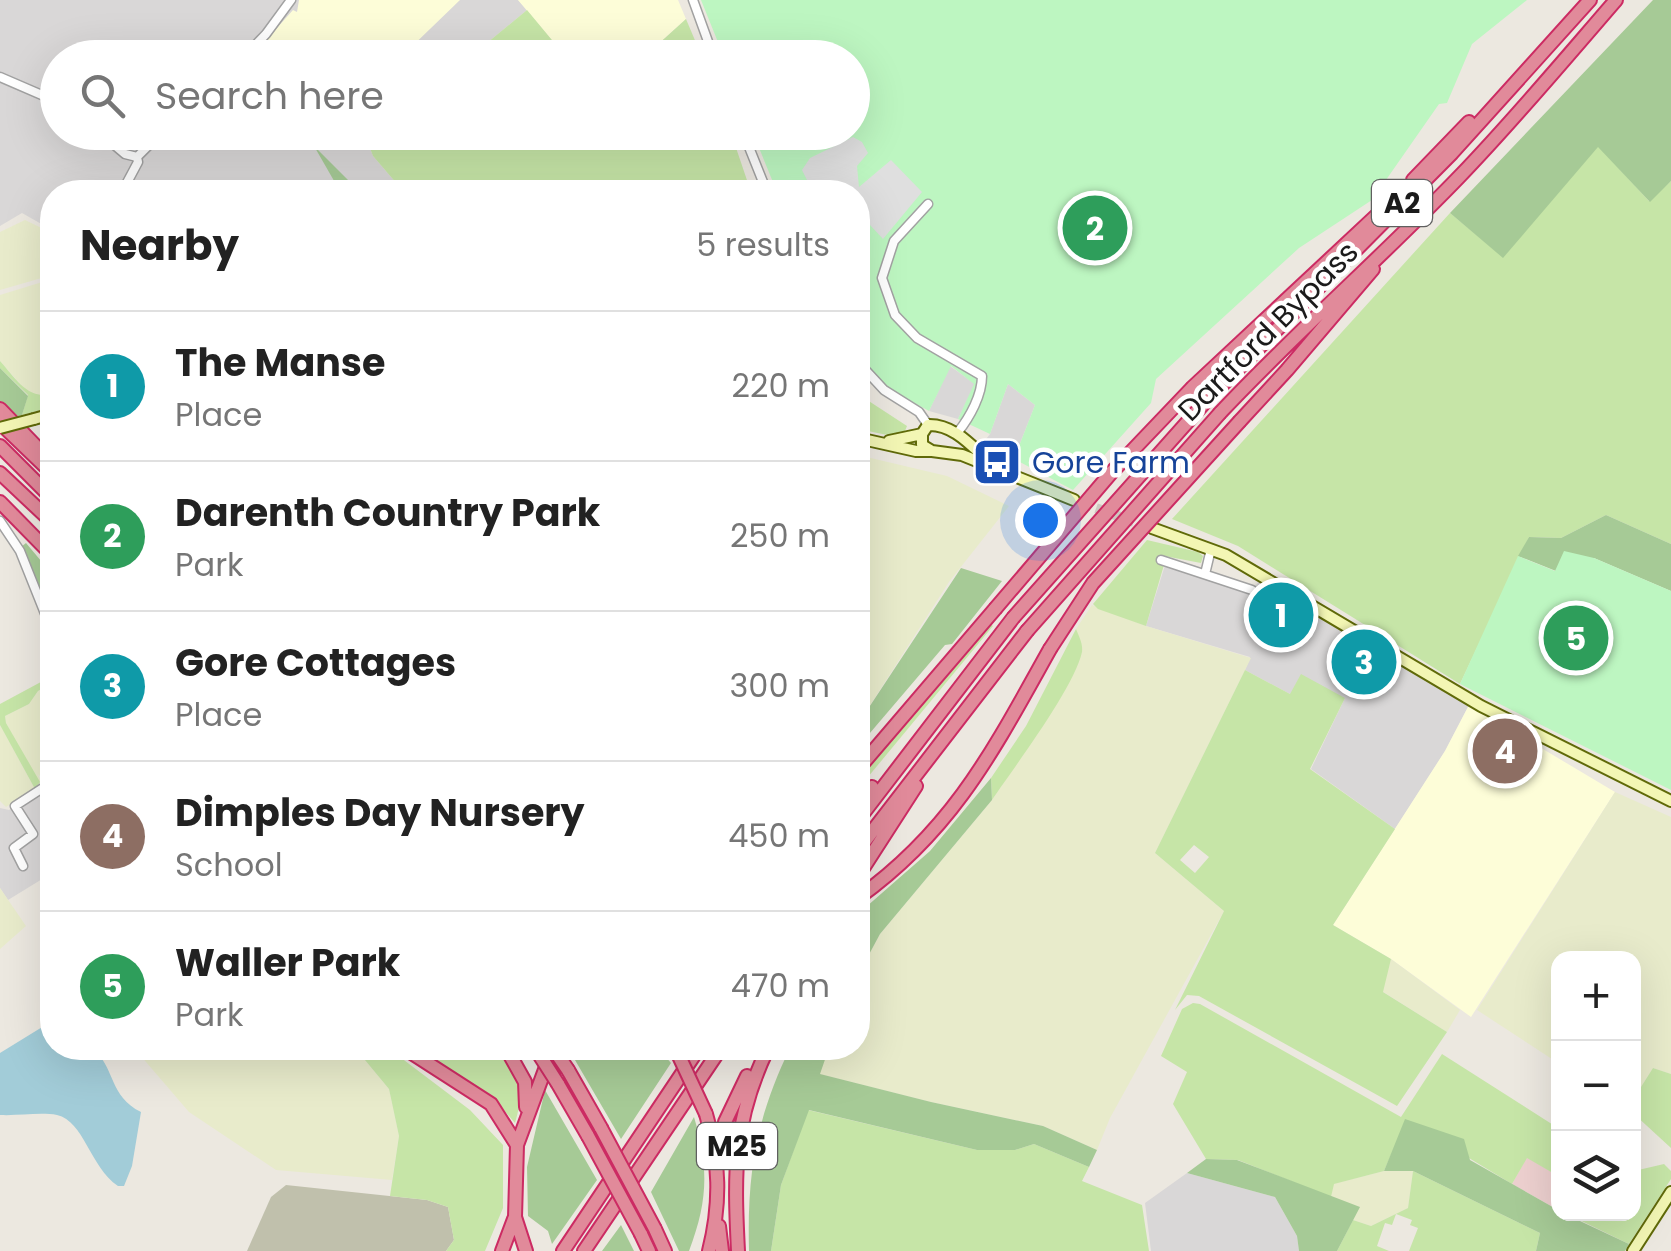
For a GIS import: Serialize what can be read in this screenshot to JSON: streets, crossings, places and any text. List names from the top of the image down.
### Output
{
  "streets": {
    "highway": ["A2", "Dartford Bypass", "M25"]
  },
  "crossings": [
    ["A2", "Dartford Bypass"]
  ],
  "places": {
    "bus stop": ["Gore Farm"]
  },
  "page": {
    "search": "Search here",
    "heading": ["Nearby", "5 results"],
    "pins": [
      "2",
      "1",
      "5",
      "3",
      "4"
    ],
    "list": [
      {
        "mark": "1",
        "name": "The Manse",
        "note": "Place",
        "value": "220 m"
      },
      {
        "mark": "2",
        "name": "Darenth Country Park",
        "note": "Park",
        "value": "250 m"
      },
      {
        "mark": "3",
        "name": "Gore Cottages",
        "note": "Place",
        "value": "300 m"
      },
      {
        "mark": "4",
        "name": "Dimples Day Nursery",
        "note": "School",
        "value": "450 m"
      },
      {
        "mark": "5",
        "name": "Waller Park",
        "note": "Park",
        "value": "470 m"
      }
    ],
    "map_buttons": ["+", "−"]
  }
}
